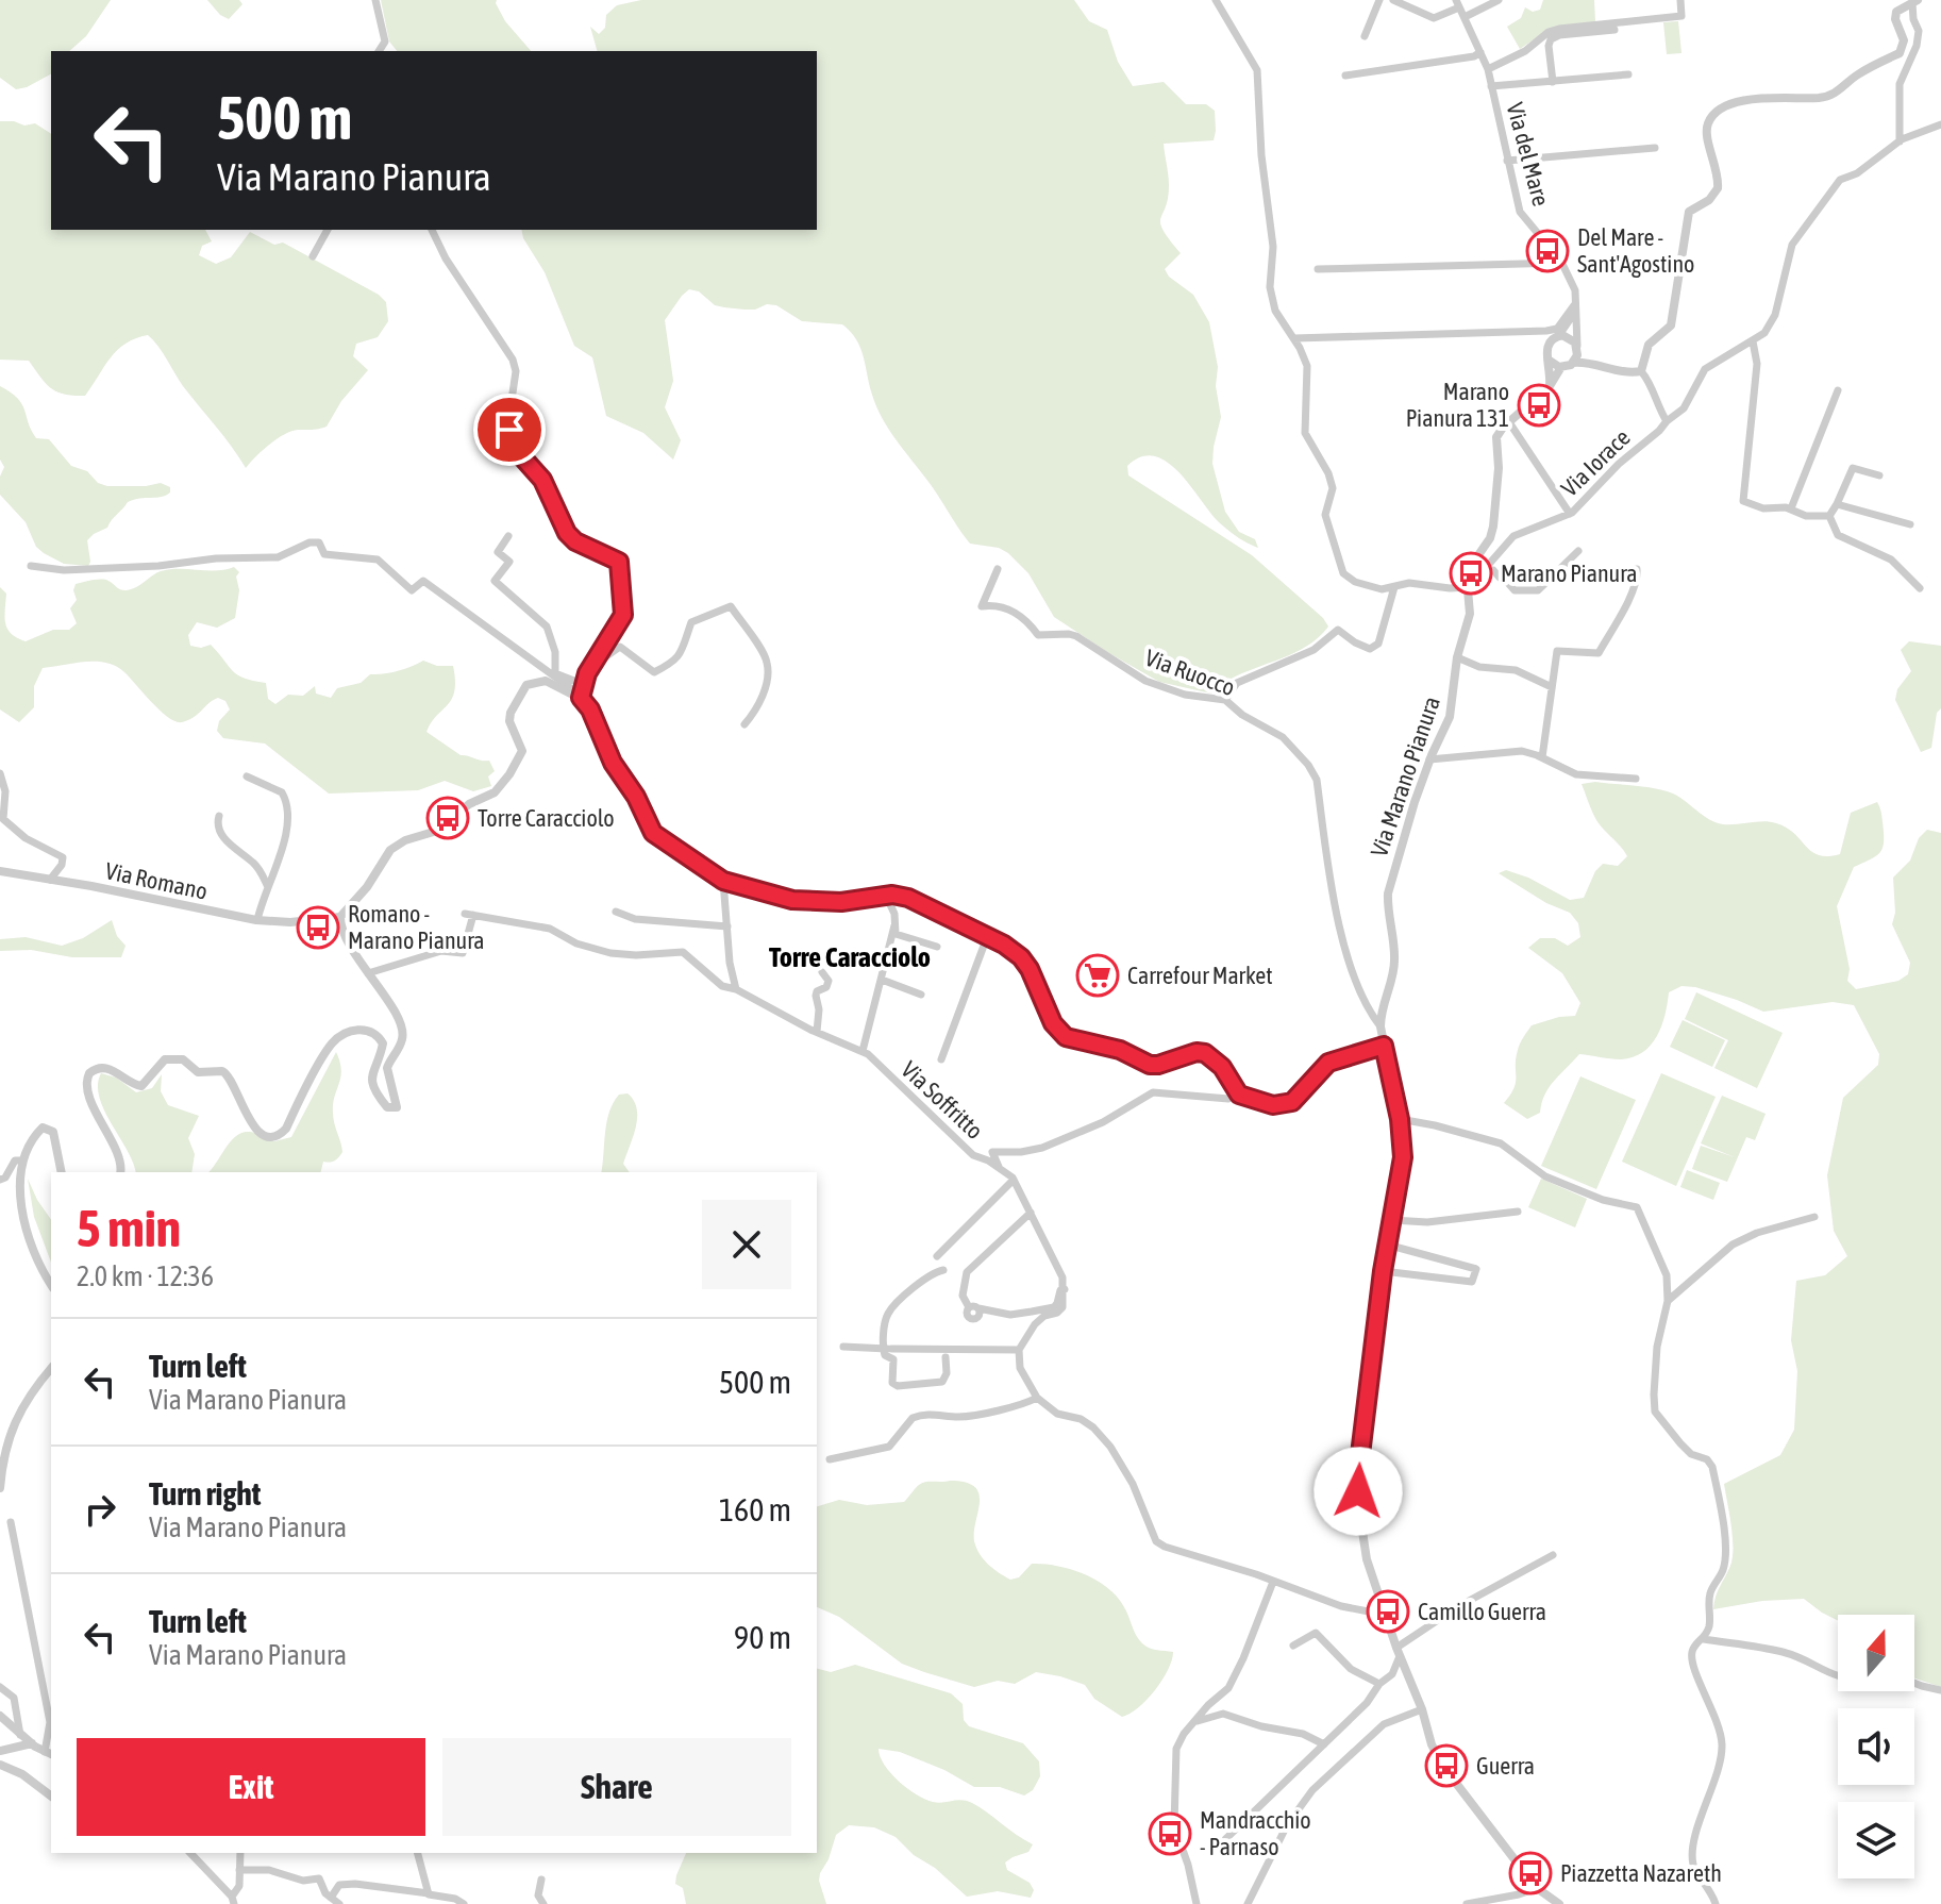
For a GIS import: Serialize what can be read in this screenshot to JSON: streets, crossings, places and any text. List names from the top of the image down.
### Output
{
  "streets": {
    "street": [
      "Via del Mare",
      "Via Iorace",
      "Via Ruocco",
      "Via Marano Pianura",
      "Via Romano",
      "Via Soffritto"
    ]
  },
  "crossings": [
    ["Via Iorace", "Via Marano Pianura"],
    ["Via Ruocco", "Via Marano Pianura"]
  ],
  "districts": ["Torre Caracciolo"],
  "places": {
    "bus stop": [
      "Del Mare - Sant'Agostino",
      "Marano Pianura 131",
      "Marano Pianura",
      "Torre Caracciolo",
      "Romano - Marano Pianura",
      "Camillo Guerra",
      "Guerra",
      "Mandracchio - Parnaso",
      "Piazzetta Nazareth"
    ],
    "supermarket": ["Carrefour Market"]
  },
  "north": "top",
  "page": {
    "turn": ["500 m", "Via Marano Pianura"],
    "heading": ["5 min", "2.0 km · 12:36"],
    "list": [
      {
        "name": "Turn left",
        "note": "Via Marano Pianura",
        "value": "500 m"
      },
      {
        "name": "Turn right",
        "note": "Via Marano Pianura",
        "value": "160 m"
      },
      {
        "name": "Turn left",
        "note": "Via Marano Pianura",
        "value": "90 m"
      }
    ],
    "buttons": ["Exit", "Share"]
  }
}
